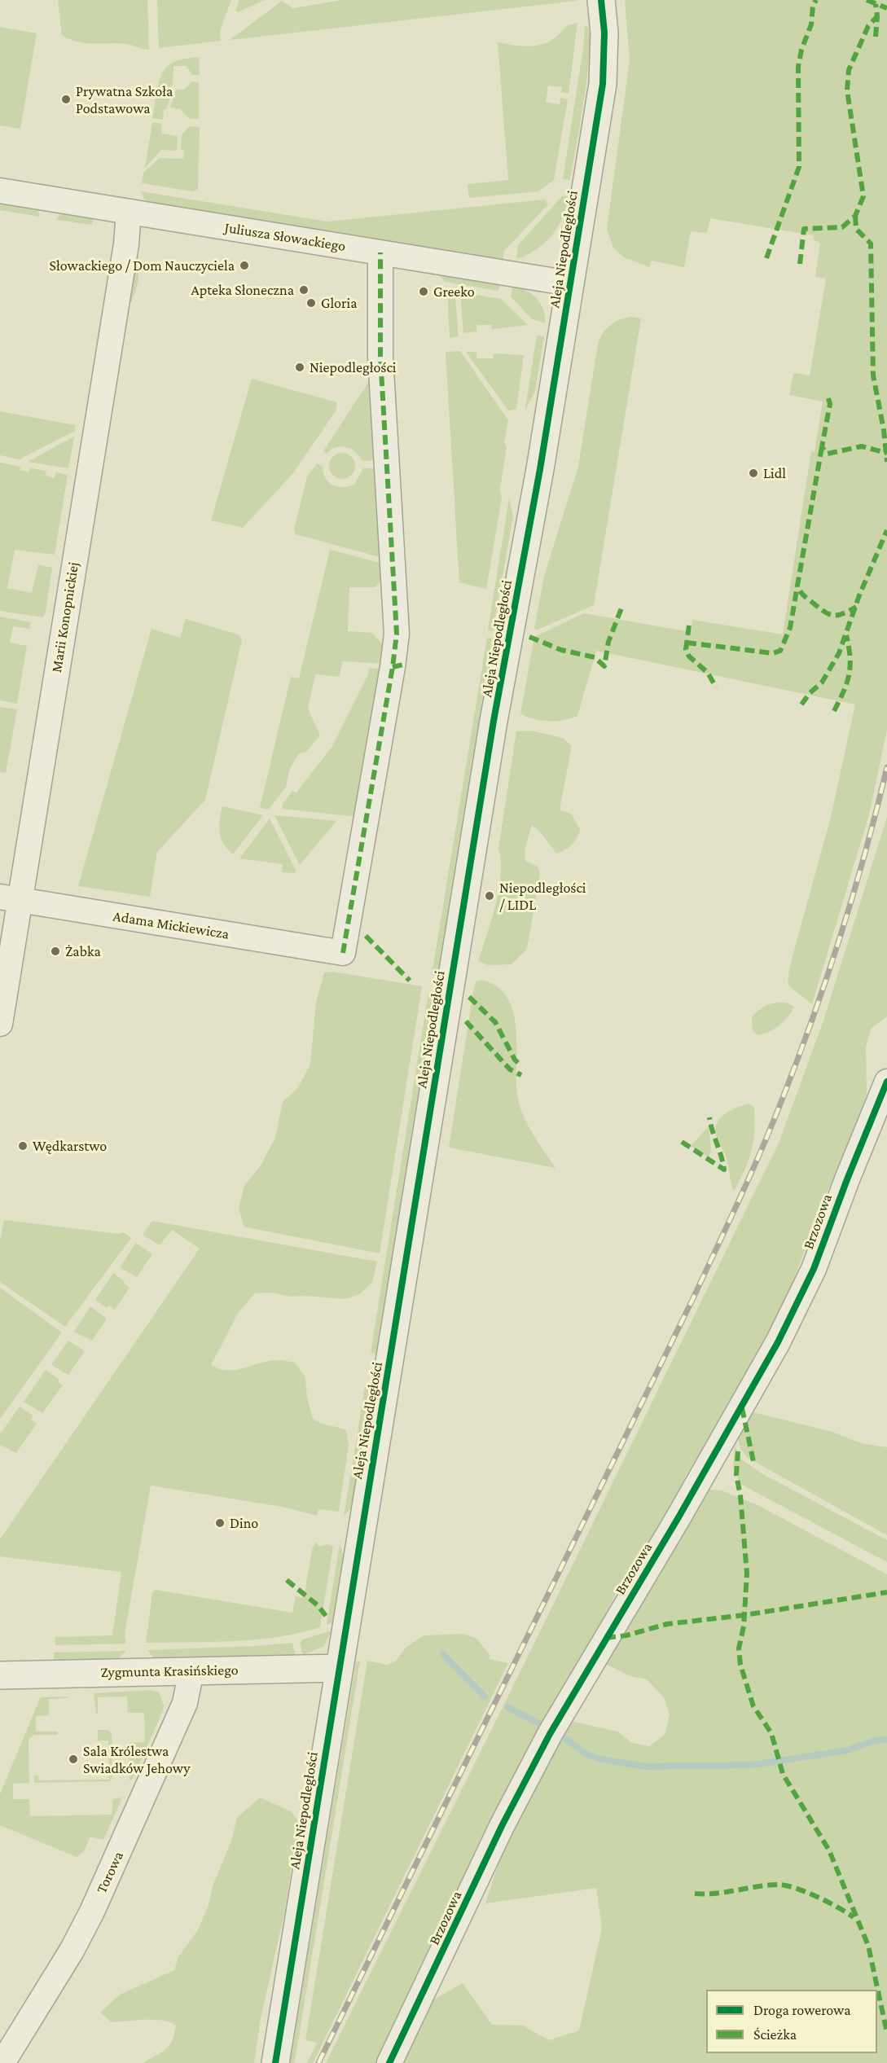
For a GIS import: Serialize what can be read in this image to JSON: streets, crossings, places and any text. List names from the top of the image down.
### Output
{
  "streets": {
    "street": [
      "Juliusza Słowackiego",
      "Aleja Niepodległości",
      "Marii Konopnickiej",
      "Adama Mickiewicza",
      "Brzozowa",
      "Zygmunta Krasińskiego",
      "Torowa"
    ]
  },
  "crossings": [
    ["Juliusza Słowackiego", "Aleja Niepodległości"],
    ["Juliusza Słowackiego", "Marii Konopnickiej"],
    ["Juliusza Słowackiego", "Adama Mickiewicza"],
    ["Aleja Niepodległości", "Zygmunta Krasińskiego"],
    ["Marii Konopnickiej", "Adama Mickiewicza"],
    ["Zygmunta Krasińskiego", "Torowa"]
  ],
  "places": [
    "Prywatna Szkoła Podstawowa",
    "Słowackiego / Dom Nauczyciela",
    "Apteka Słoneczna",
    "Greeko",
    "Gloria",
    "Niepodległości",
    "Lidl",
    "Niepodległości / LIDL",
    "Żabka",
    "Wędkarstwo",
    "Dino",
    "Sala Królestwa Swiadków Jehowy"
  ],
  "legend": ["Droga rowerowa", "Ścieżka"]
}
